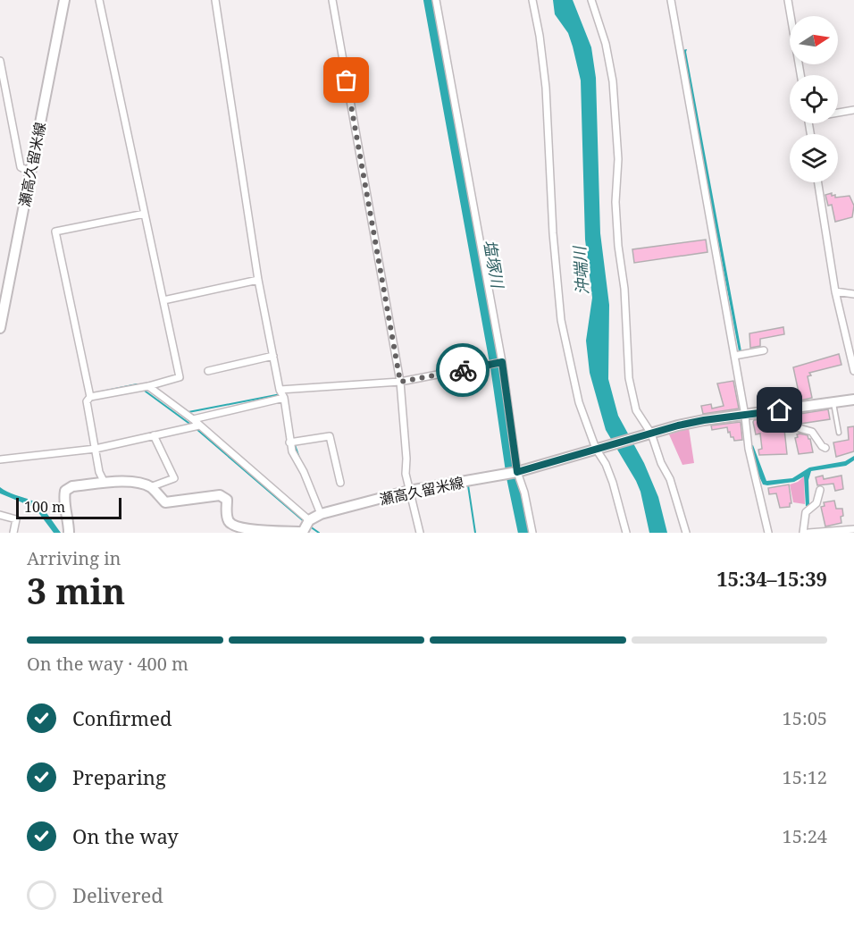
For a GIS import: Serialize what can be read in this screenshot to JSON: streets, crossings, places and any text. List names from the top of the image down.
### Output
{
  "streets": {
    "main road": ["瀬高久留米線"]
  },
  "water": ["塩塚川", "沖端川"],
  "scale_bar": "100 m",
  "north": "right",
  "page": {
    "scale": "100 m",
    "heading": ["3 min", "Arriving in", "15:34–15:39"],
    "bar": "On the way · 400 m",
    "list": [
      ["Confirmed", "15:05"],
      ["Preparing", "15:12"],
      ["On the way", "15:24"],
      "Delivered"
    ]
  }
}
